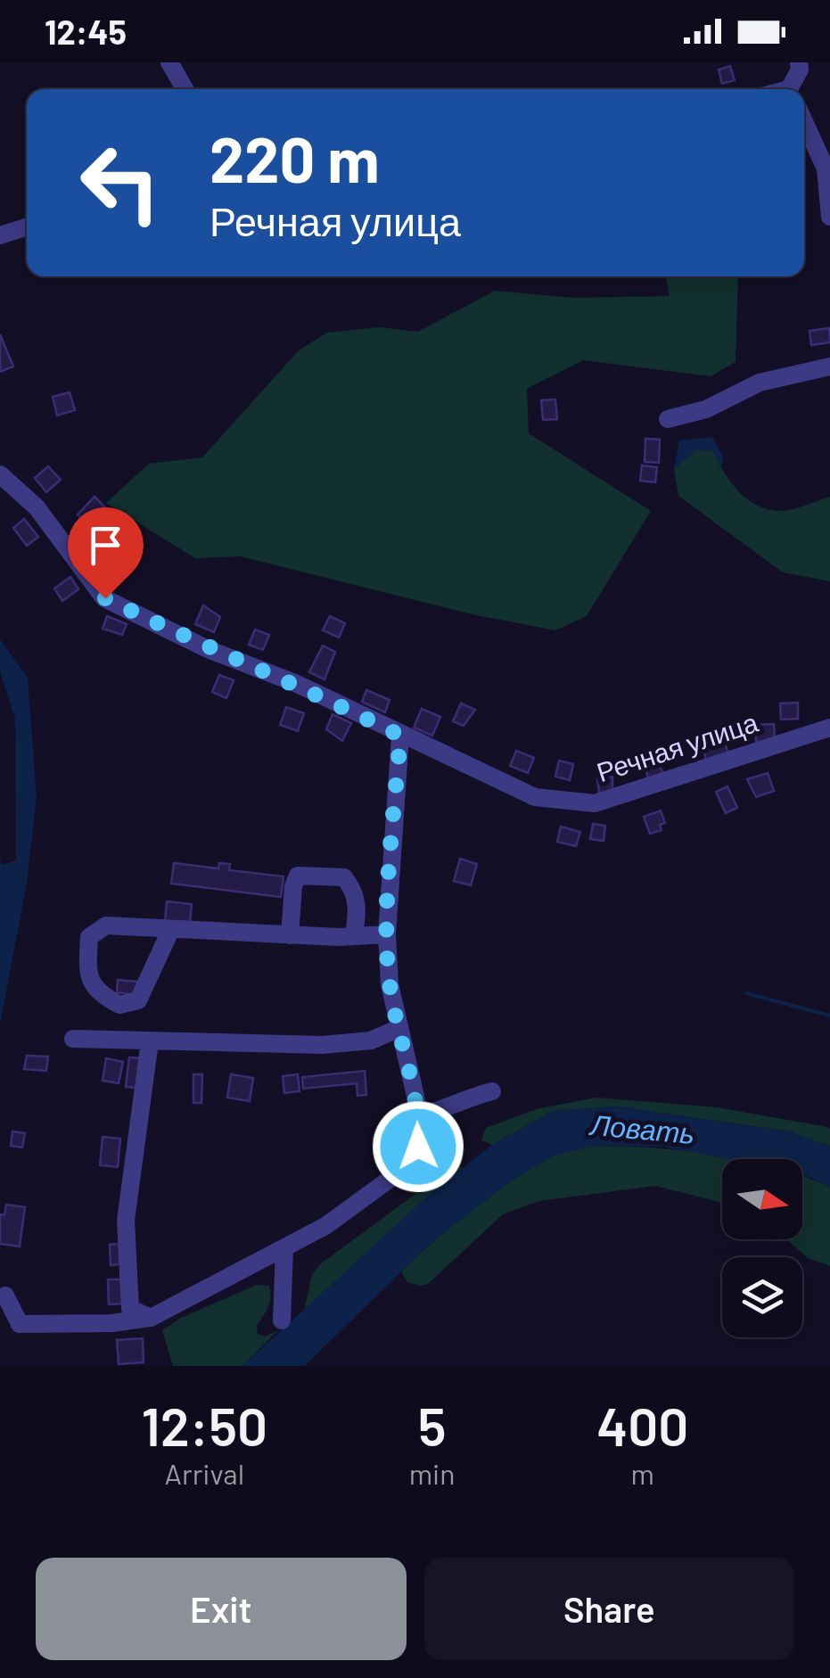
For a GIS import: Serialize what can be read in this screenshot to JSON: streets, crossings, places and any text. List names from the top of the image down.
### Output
{
  "streets": {
    "street": ["Речная улица"]
  },
  "water": ["Ловать"],
  "north": "right",
  "page": {
    "status": "12:45",
    "turn": ["220 m", "Речная улица"],
    "eta": [
      "12:50",
      "Arrival",
      "5",
      "min",
      "400",
      "m"
    ],
    "buttons": ["Exit", "Share"]
  }
}
